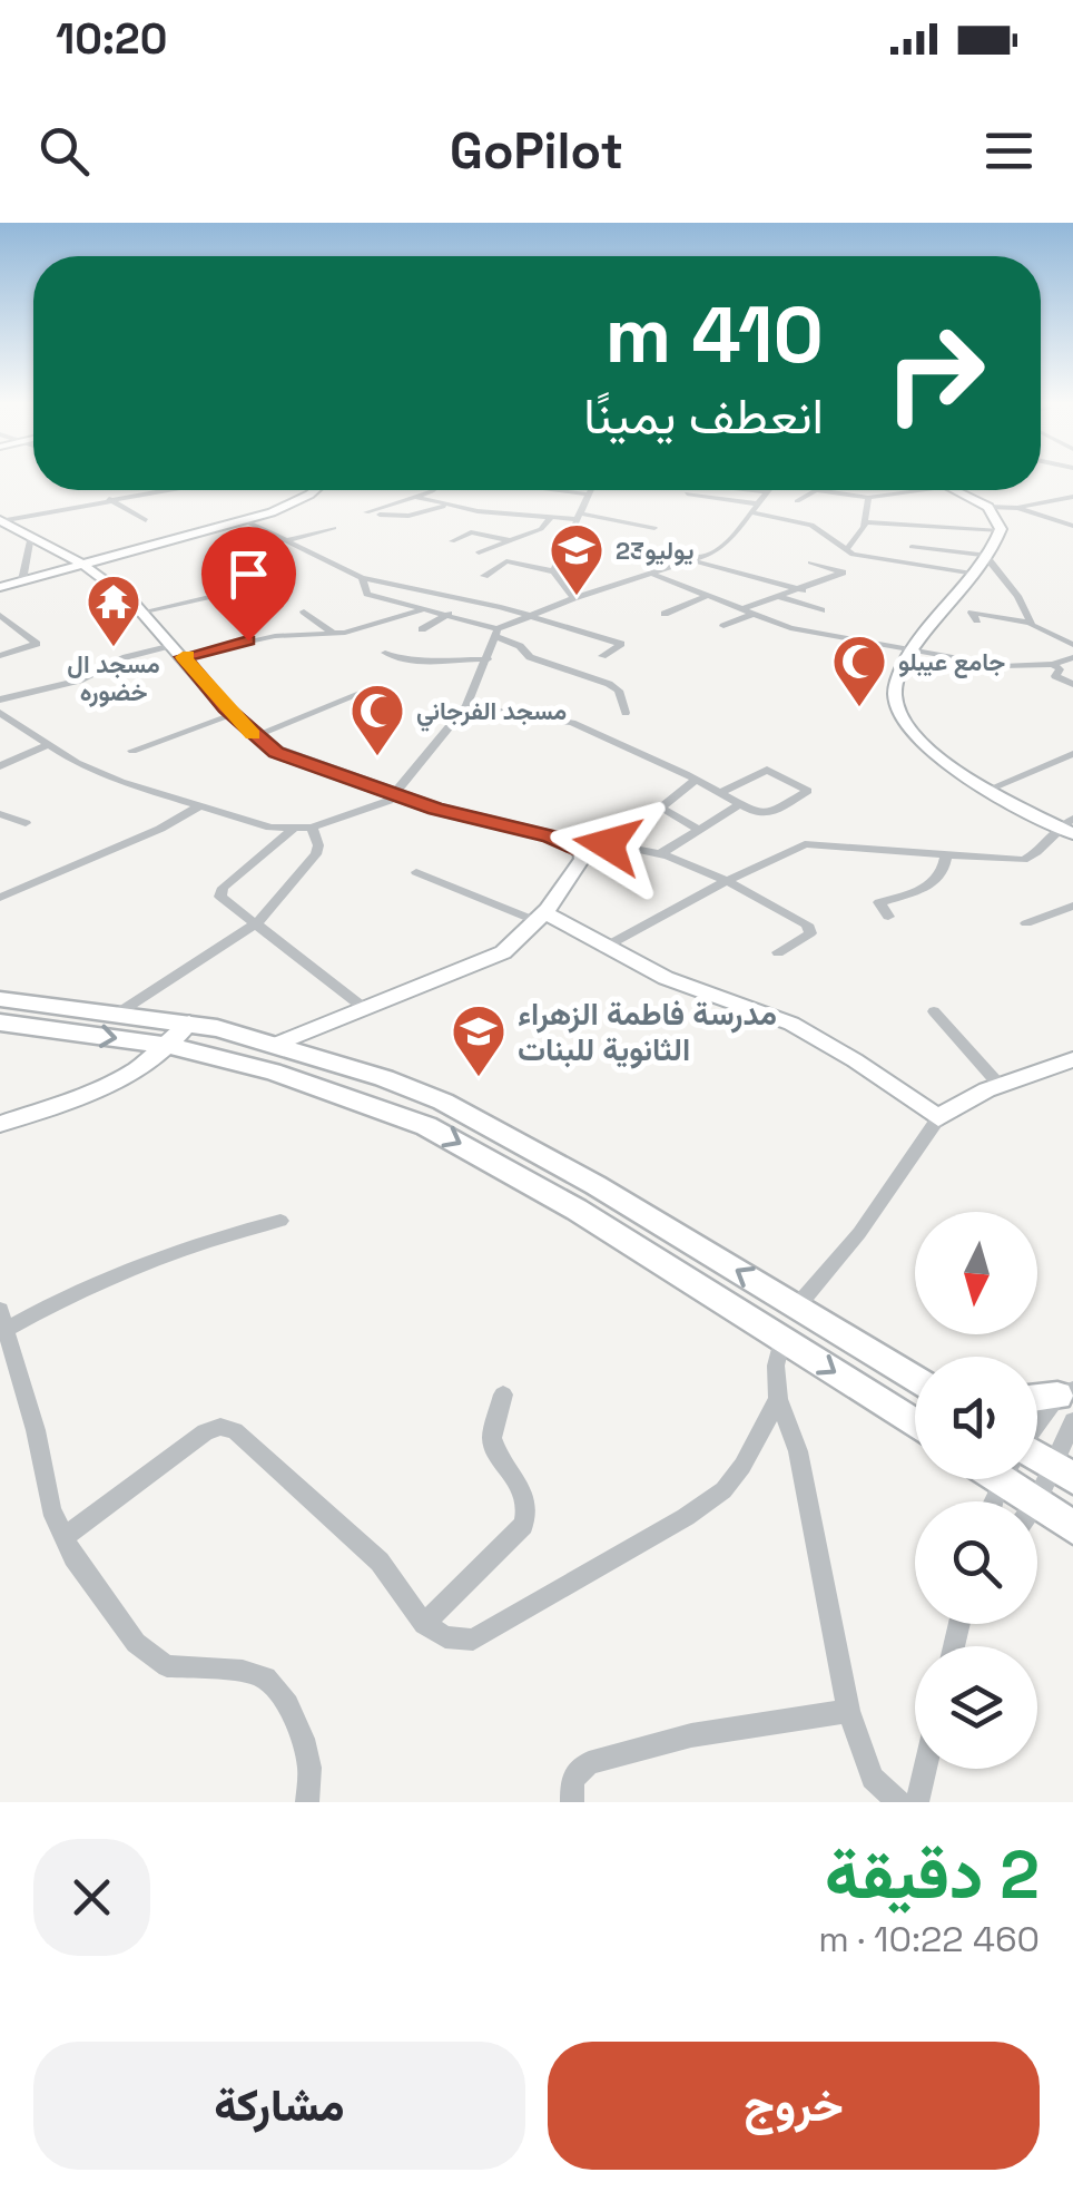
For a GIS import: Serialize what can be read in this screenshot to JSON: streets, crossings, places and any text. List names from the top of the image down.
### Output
{
  "places": {
    "school or university": ["23يوليو", "مدرسة فاطمة الزهراء الثانوية للبنات"],
    "temple": ["مسجد ال خضوره"],
    "mosque": ["جامع عيبلو", "مسجد الفرجاني"]
  },
  "north": "bottom",
  "page": {
    "status": "10:20",
    "header": "GoPilot",
    "turn": ["410 m", "انعطف يمينًا"],
    "heading": ["2 دقيقة", "460 m · 10:22"],
    "buttons": ["خروج", "مشاركة"]
  }
}
